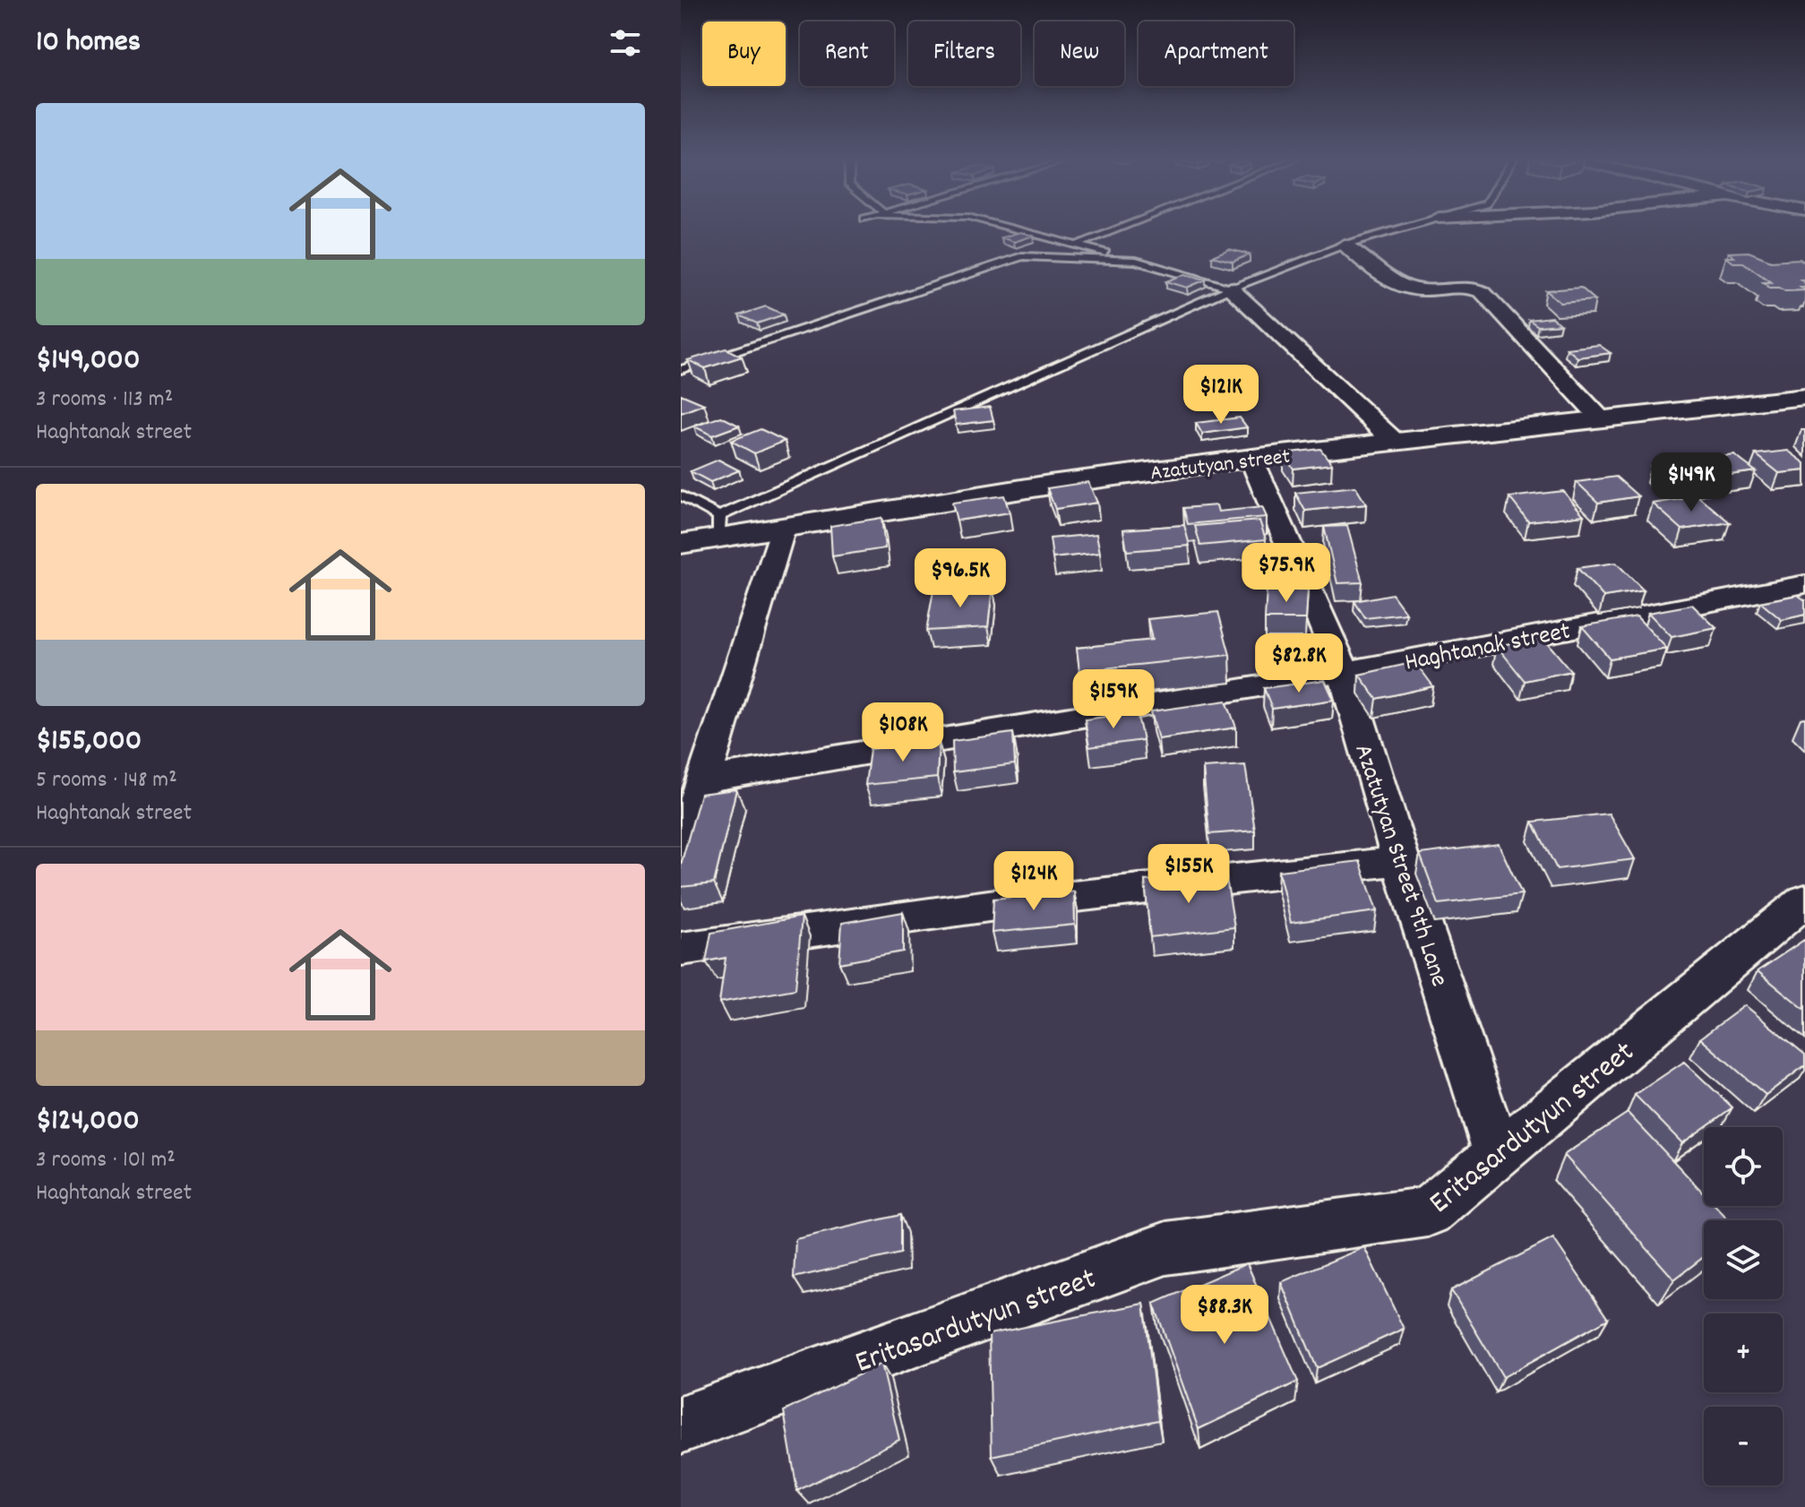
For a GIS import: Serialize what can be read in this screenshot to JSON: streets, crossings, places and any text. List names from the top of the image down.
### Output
{
  "streets": {
    "street": [
      "Azatutyan street",
      "Haghtanak street",
      "Azatutyan Street 9th Lane",
      "Eritasardutyun street"
    ]
  },
  "crossings": [
    ["Azatutyan street", "Azatutyan Street 9th Lane"],
    ["Haghtanak street", "Azatutyan Street 9th Lane"],
    ["Azatutyan Street 9th Lane", "Eritasardutyun street"]
  ],
  "page": {
    "heading": "10 homes",
    "chip": [
      "Buy",
      "Rent",
      "Filters",
      "New",
      "Apartment"
    ],
    "list": [
      {
        "name": "$149,000",
        "note": "3 rooms · 113 m² · Haghtanak street"
      },
      {
        "name": "$155,000",
        "note": "5 rooms · 148 m² · Haghtanak street"
      },
      {
        "name": "$124,000",
        "note": "3 rooms · 101 m² · Haghtanak street"
      }
    ],
    "price": [
      "$121K",
      "$149K",
      "$75.9K",
      "$96.5K",
      "$82.8K",
      "$159K",
      "$108K",
      "$155K",
      "$124K",
      "$88.3K"
    ],
    "map_buttons": ["+", "−"]
  }
}
